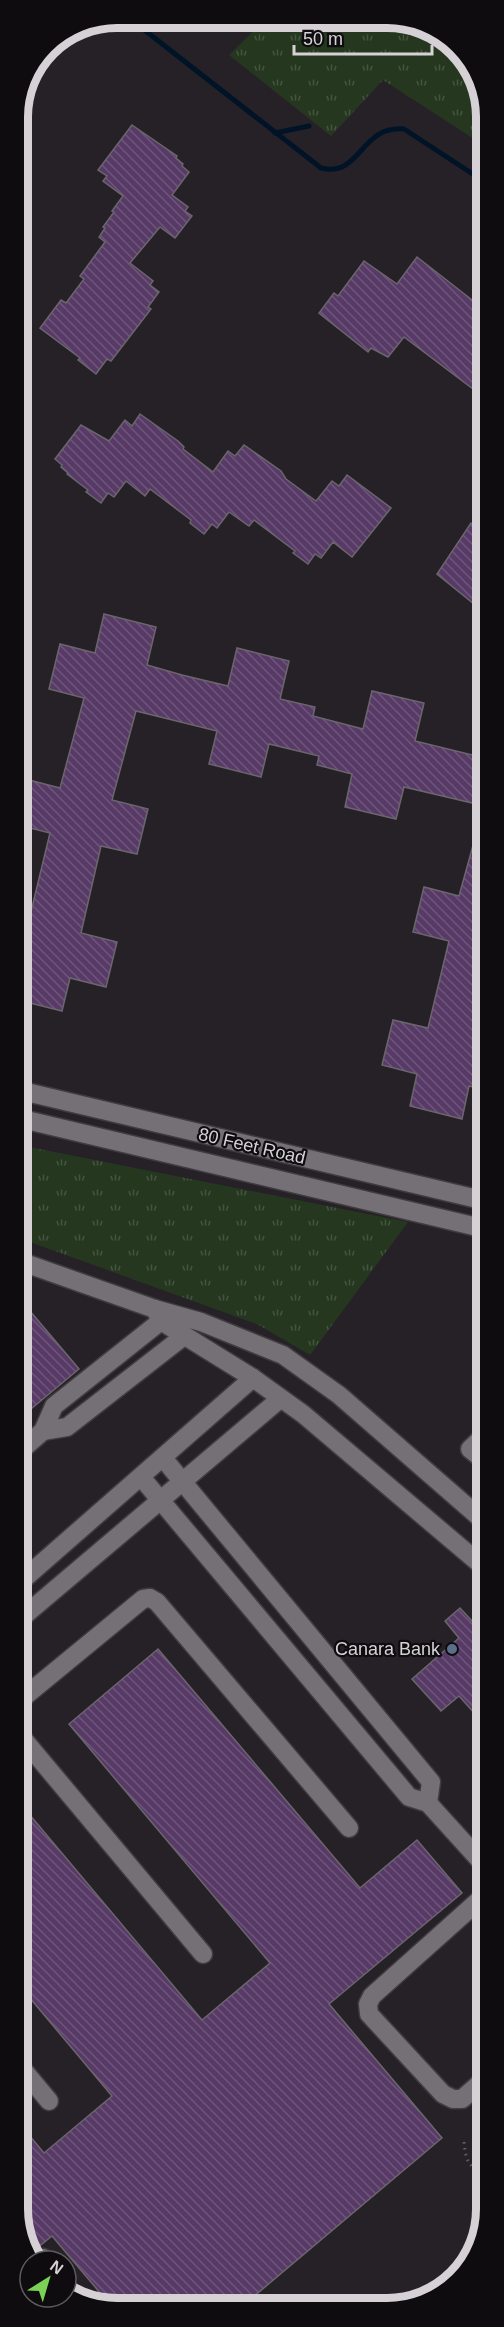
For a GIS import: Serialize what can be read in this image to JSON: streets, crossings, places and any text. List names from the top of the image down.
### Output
{
  "streets": {
    "street": ["80 Feet Road"]
  },
  "places": ["Canara Bank"],
  "scale_bar": "50 m",
  "north": "top right"
}
